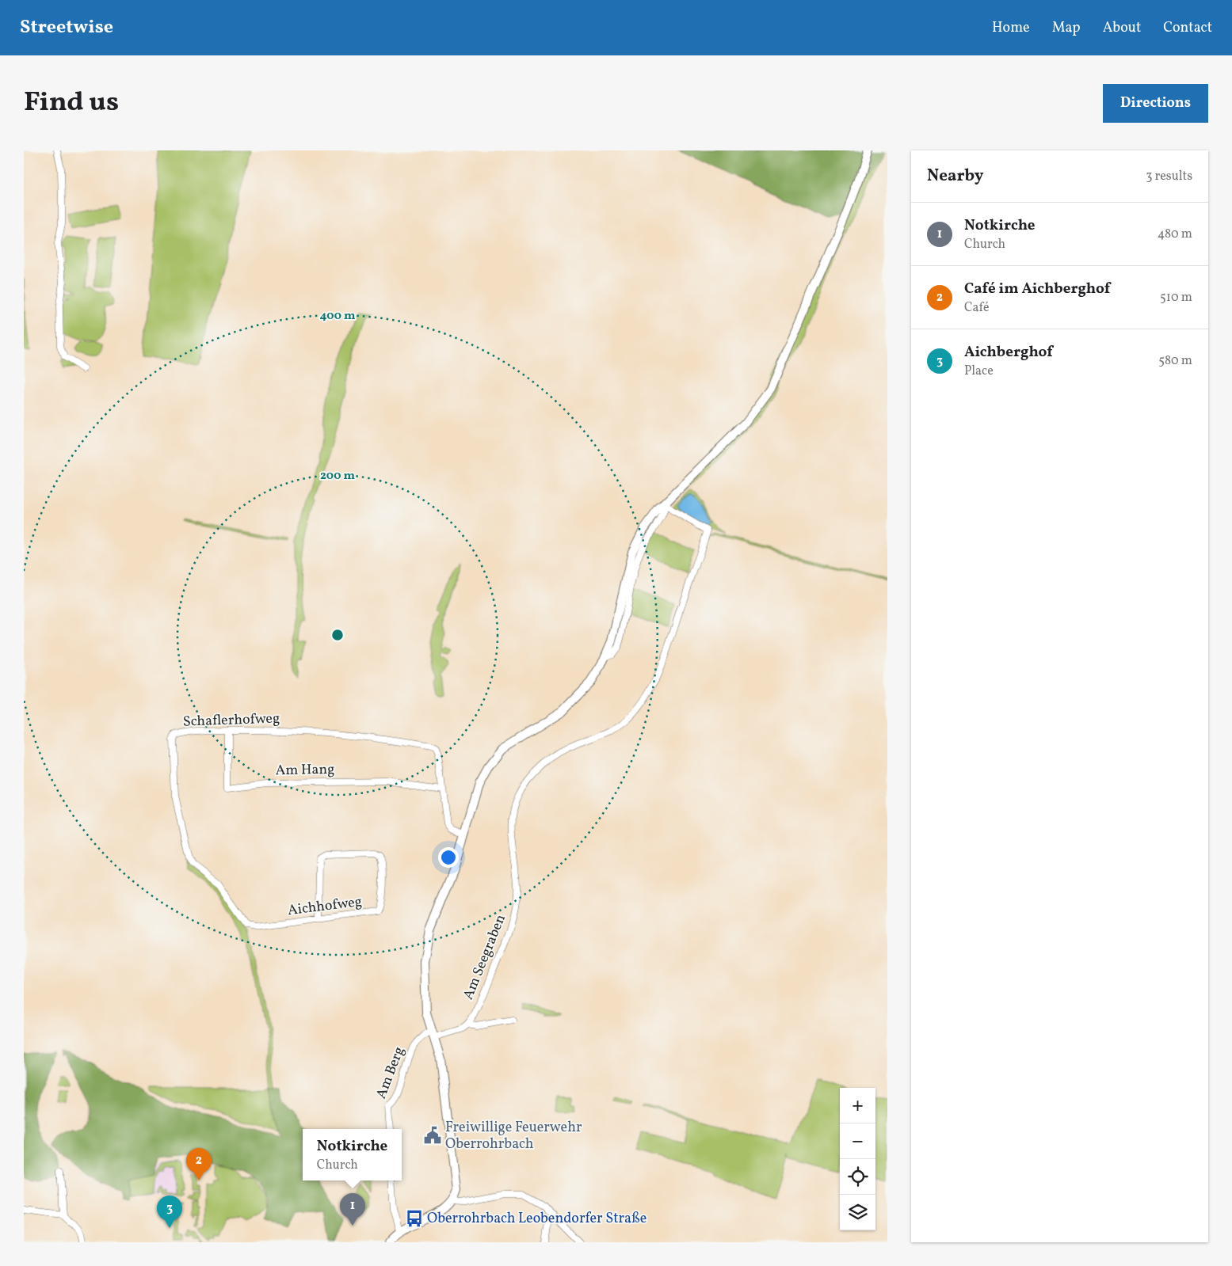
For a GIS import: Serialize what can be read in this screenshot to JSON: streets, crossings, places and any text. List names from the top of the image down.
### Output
{
  "streets": {
    "street": [
      "Schaflerhofweg",
      "Am Hang",
      "Aichhofweg",
      "Am Seegraben",
      "Am Berg"
    ]
  },
  "crossings": [
    ["Schaflerhofweg", "Am Hang"],
    ["Schaflerhofweg", "Aichhofweg"]
  ],
  "places": {
    "public building": ["Freiwillige Feuerwehr Oberrohrbach"],
    "bus stop": ["Oberrohrbach Leobendorfer Straße"]
  },
  "page": {
    "header": "Streetwise",
    "nav": [
      "Home",
      "Map",
      "About",
      "Contact"
    ],
    "title": "Find us",
    "buttons": "Directions",
    "heading": ["Nearby", "3 results"],
    "list": [
      {
        "mark": "1",
        "name": "Notkirche",
        "note": "Church",
        "value": "480 m"
      },
      {
        "mark": "2",
        "name": "Café im Aichberghof",
        "note": "Café",
        "value": "510 m"
      },
      {
        "mark": "3",
        "name": "Aichberghof",
        "note": "Place",
        "value": "580 m"
      }
    ],
    "map_buttons": ["+", "−"],
    "popup": ["Notkirche", "Church"],
    "pins": ["2", "1", "3"]
  },
  "rings": ["400 m", "200 m"]
}
